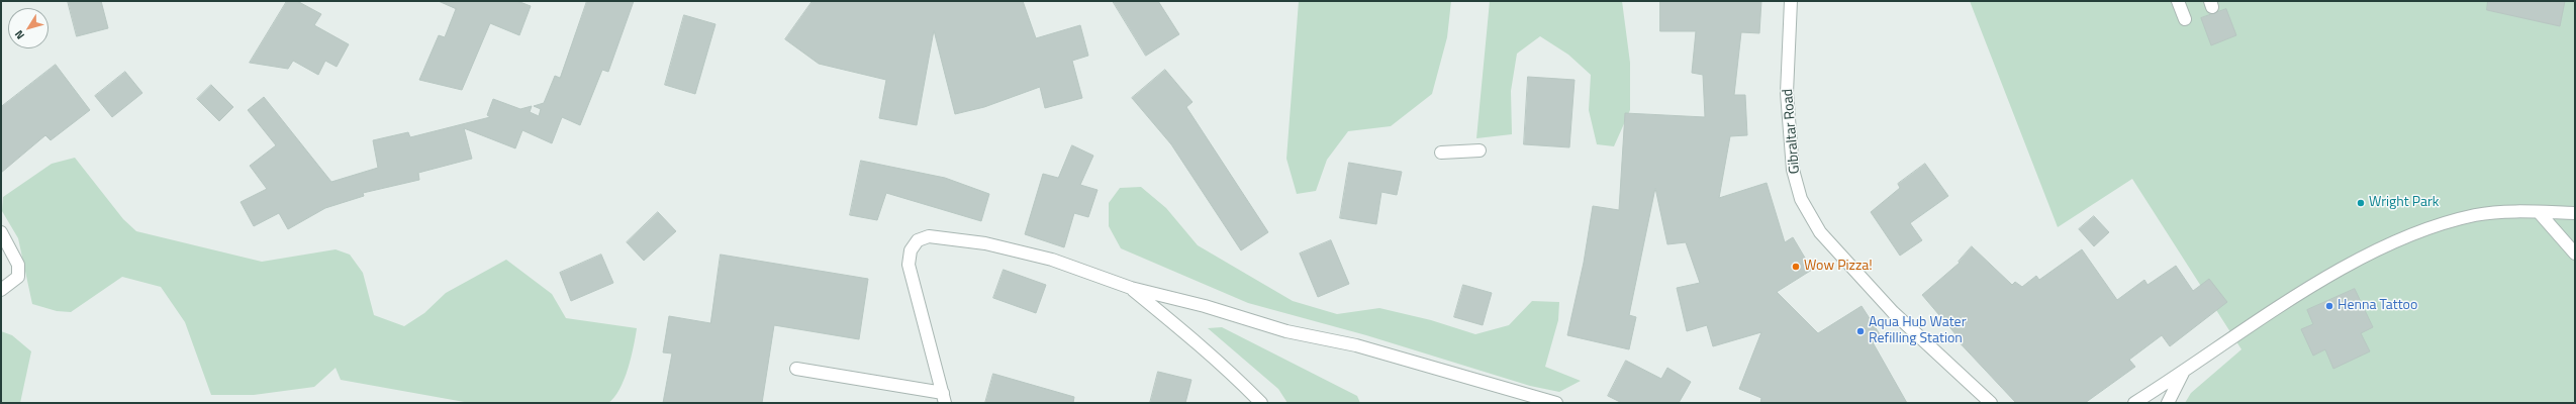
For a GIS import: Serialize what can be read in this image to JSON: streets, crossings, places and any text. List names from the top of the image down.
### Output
{
  "streets": {
    "street": ["Gibraltar Road"]
  },
  "places": [
    "Wright Park",
    "Wow Pizza!",
    "Henna Tattoo",
    "Aqua Hub Water Refilling Station"
  ],
  "north": "bottom left"
}
